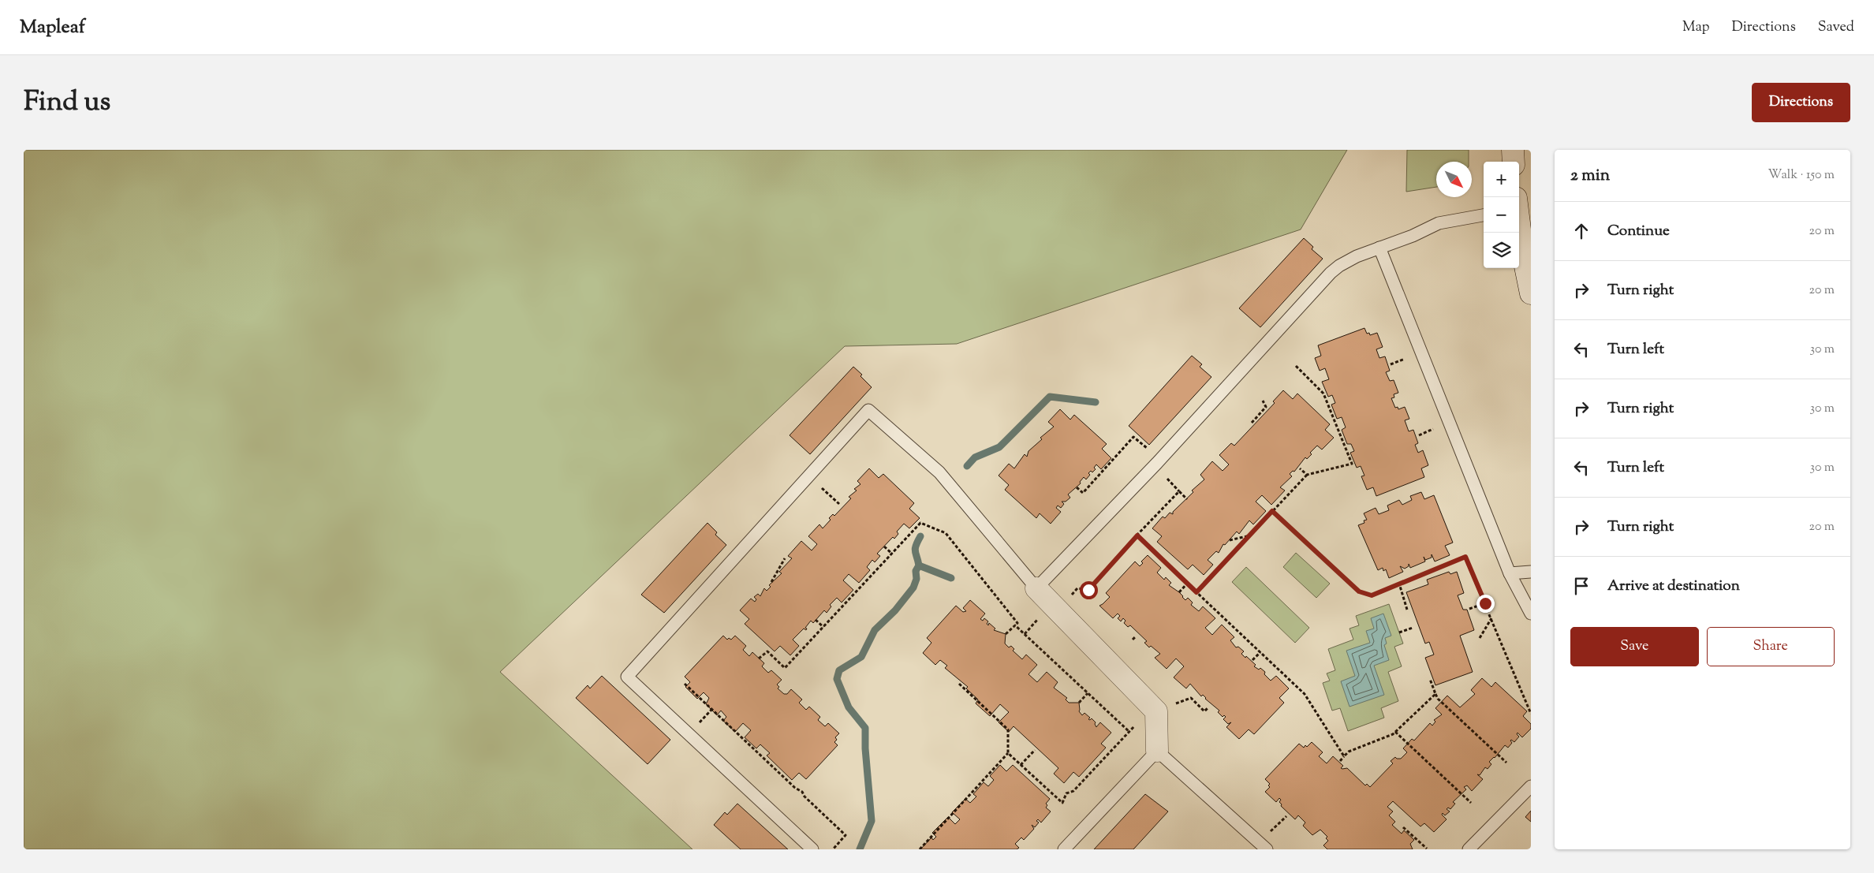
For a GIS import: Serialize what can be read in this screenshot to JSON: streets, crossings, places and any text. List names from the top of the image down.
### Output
{
  "north": "bottom right",
  "page": {
    "header": "Mapleaf",
    "nav": ["Map", "Directions", "Saved"],
    "title": "Find us",
    "buttons": [
      "Directions",
      ["Save", "Share"]
    ],
    "heading": ["2 min", "Walk · 150 m"],
    "map_buttons": ["+", "−"],
    "list": [
      ["Continue", "20 m"],
      ["Turn right", "20 m"],
      ["Turn left", "30 m"],
      ["Turn right", "30 m"],
      ["Turn left", "30 m"],
      ["Turn right", "20 m"],
      "Arrive at destination"
    ]
  }
}
